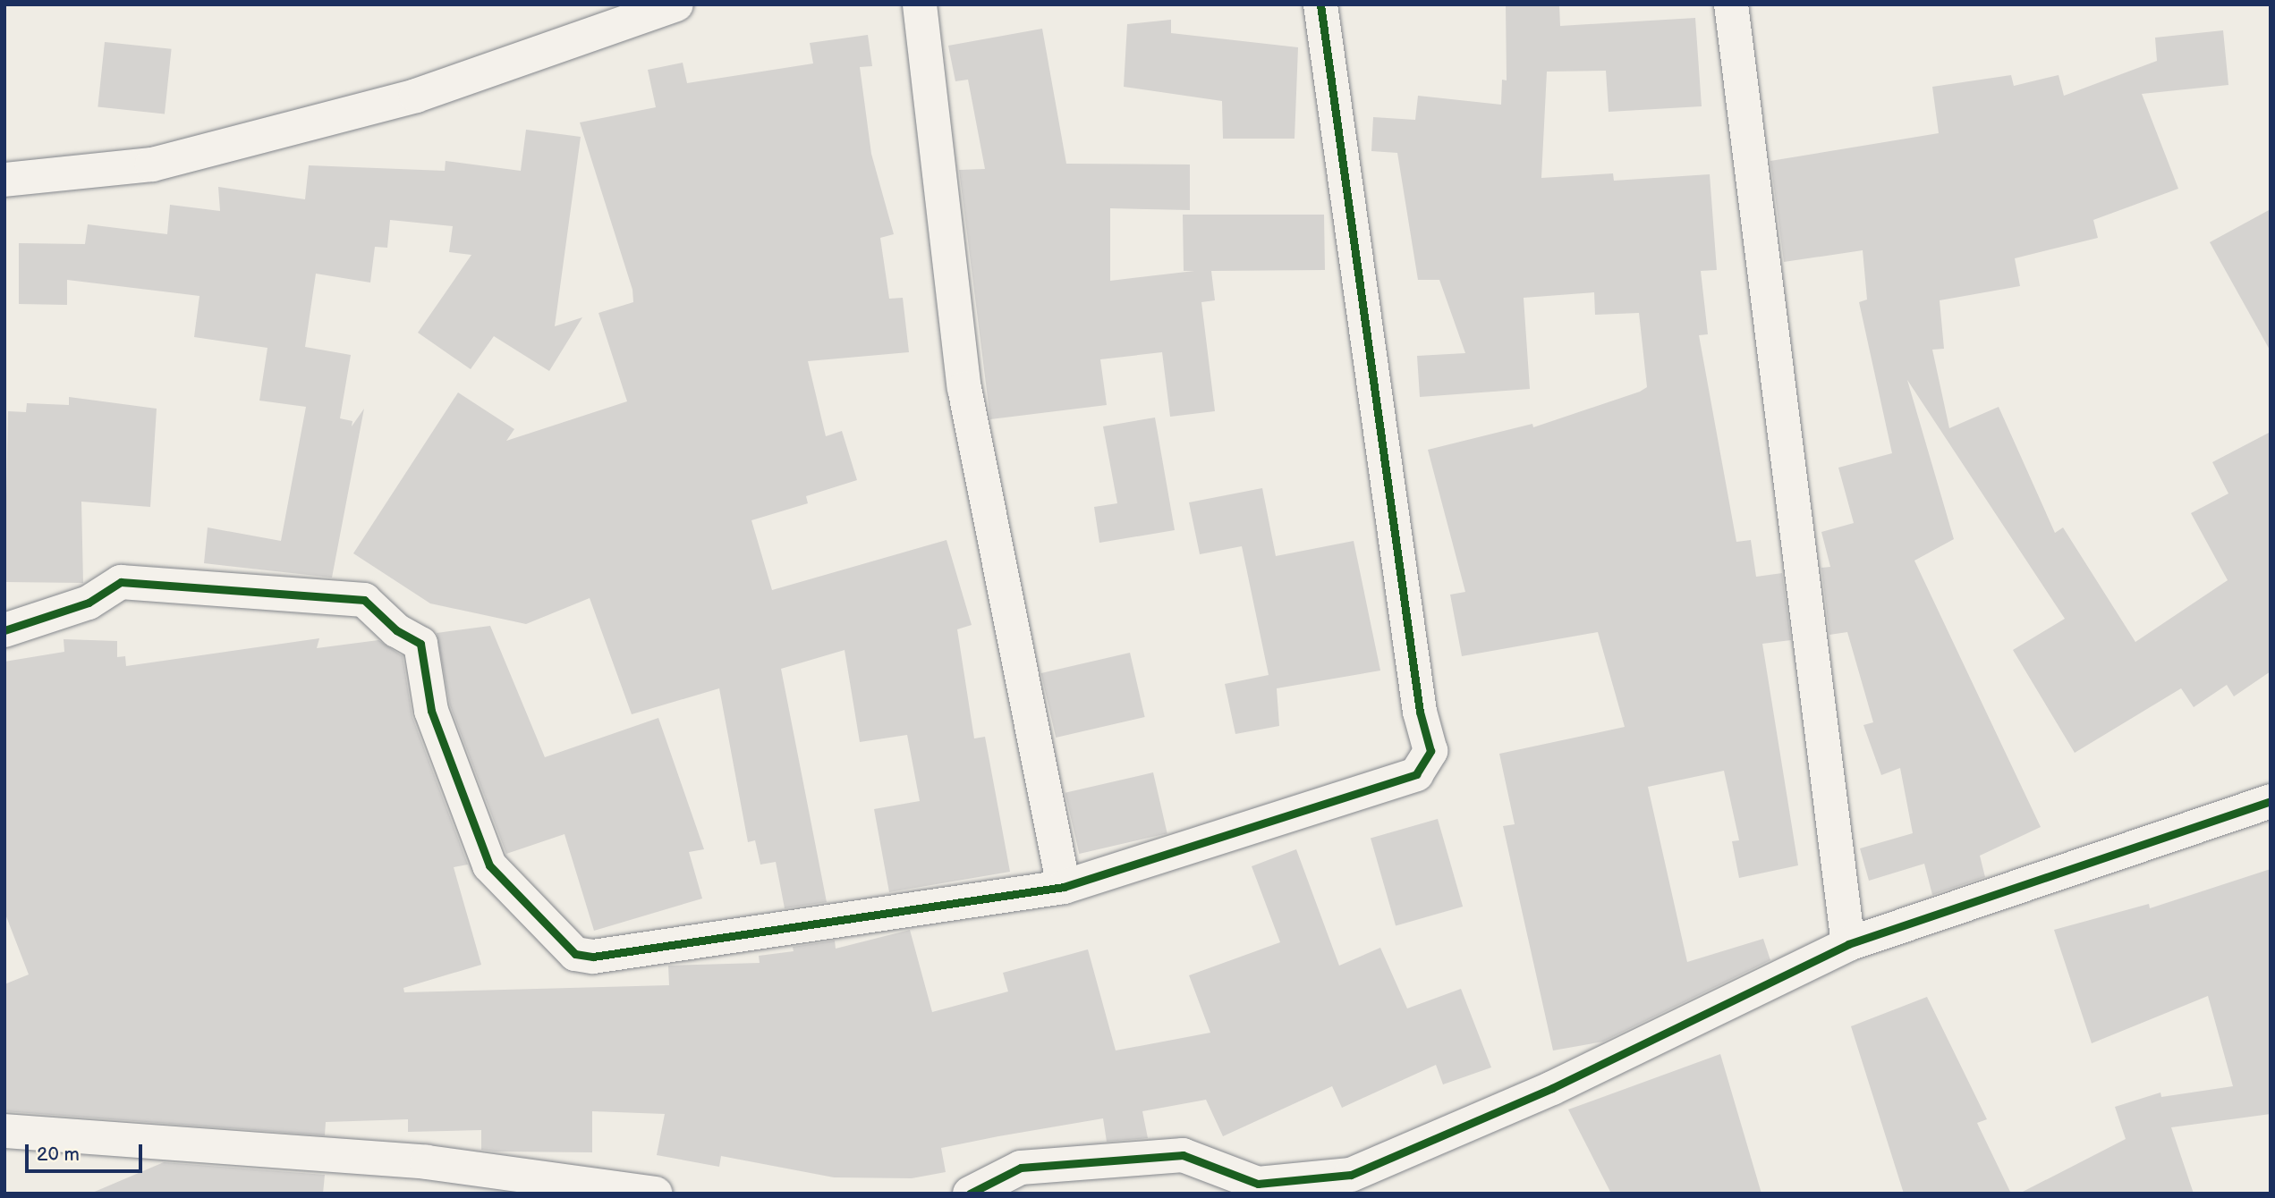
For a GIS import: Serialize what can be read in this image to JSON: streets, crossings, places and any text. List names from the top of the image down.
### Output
{
  "scale_bar": "20 m"
}
